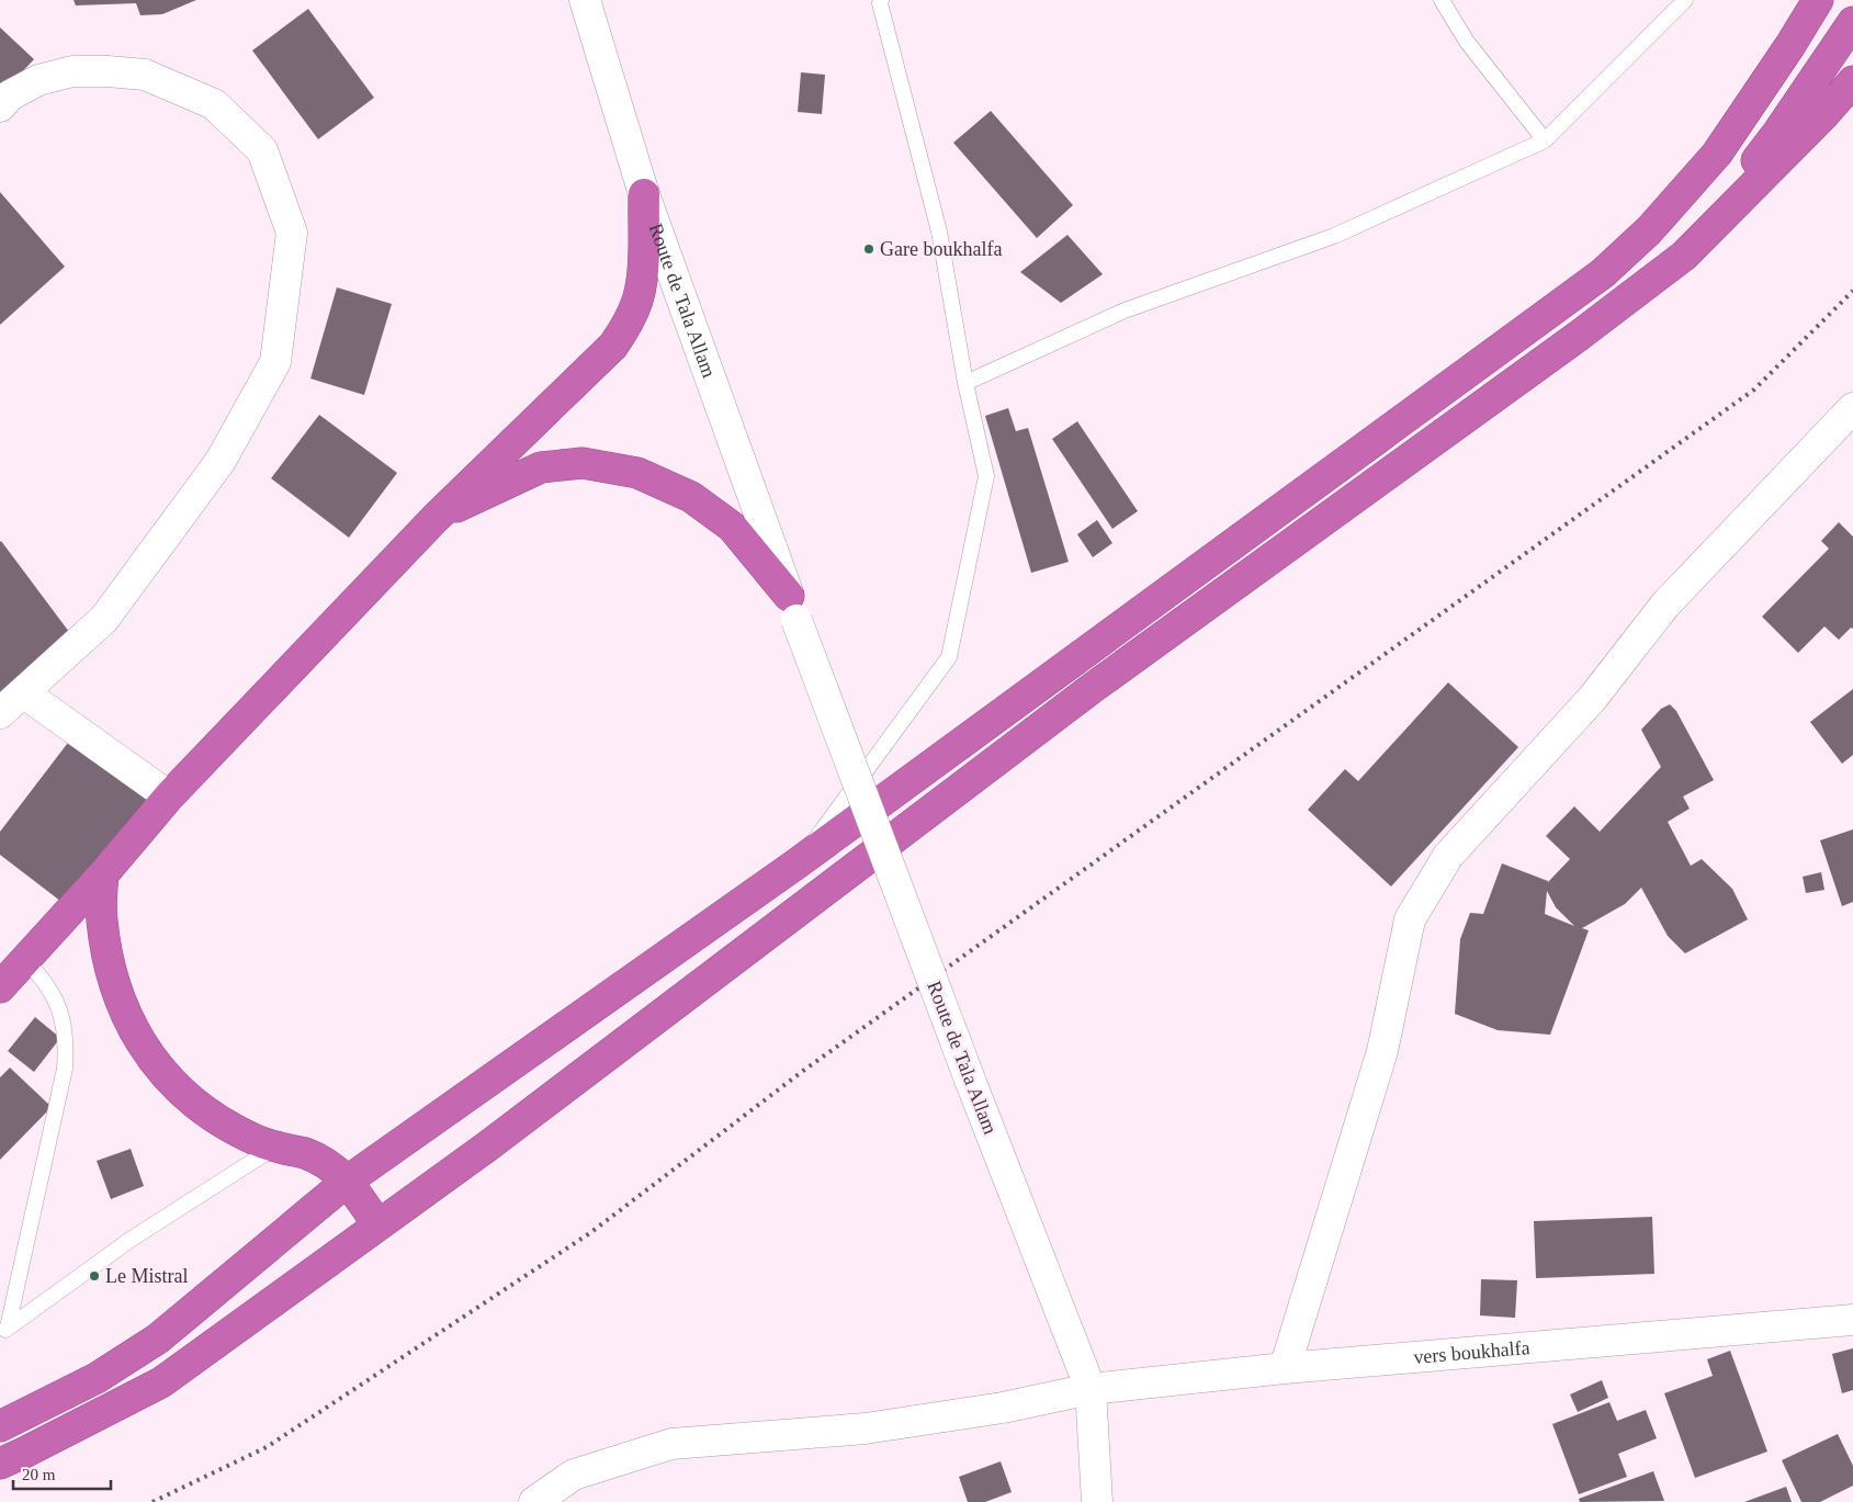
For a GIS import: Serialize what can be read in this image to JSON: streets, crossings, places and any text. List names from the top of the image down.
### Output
{
  "streets": {
    "street": ["Route de Tala Allam", "vers boukhalfa"]
  },
  "crossings": [
    ["Route de Tala Allam", "vers boukhalfa"]
  ],
  "places": ["Gare boukhalfa", "Le Mistral"],
  "scale_bar": "20 m"
}
